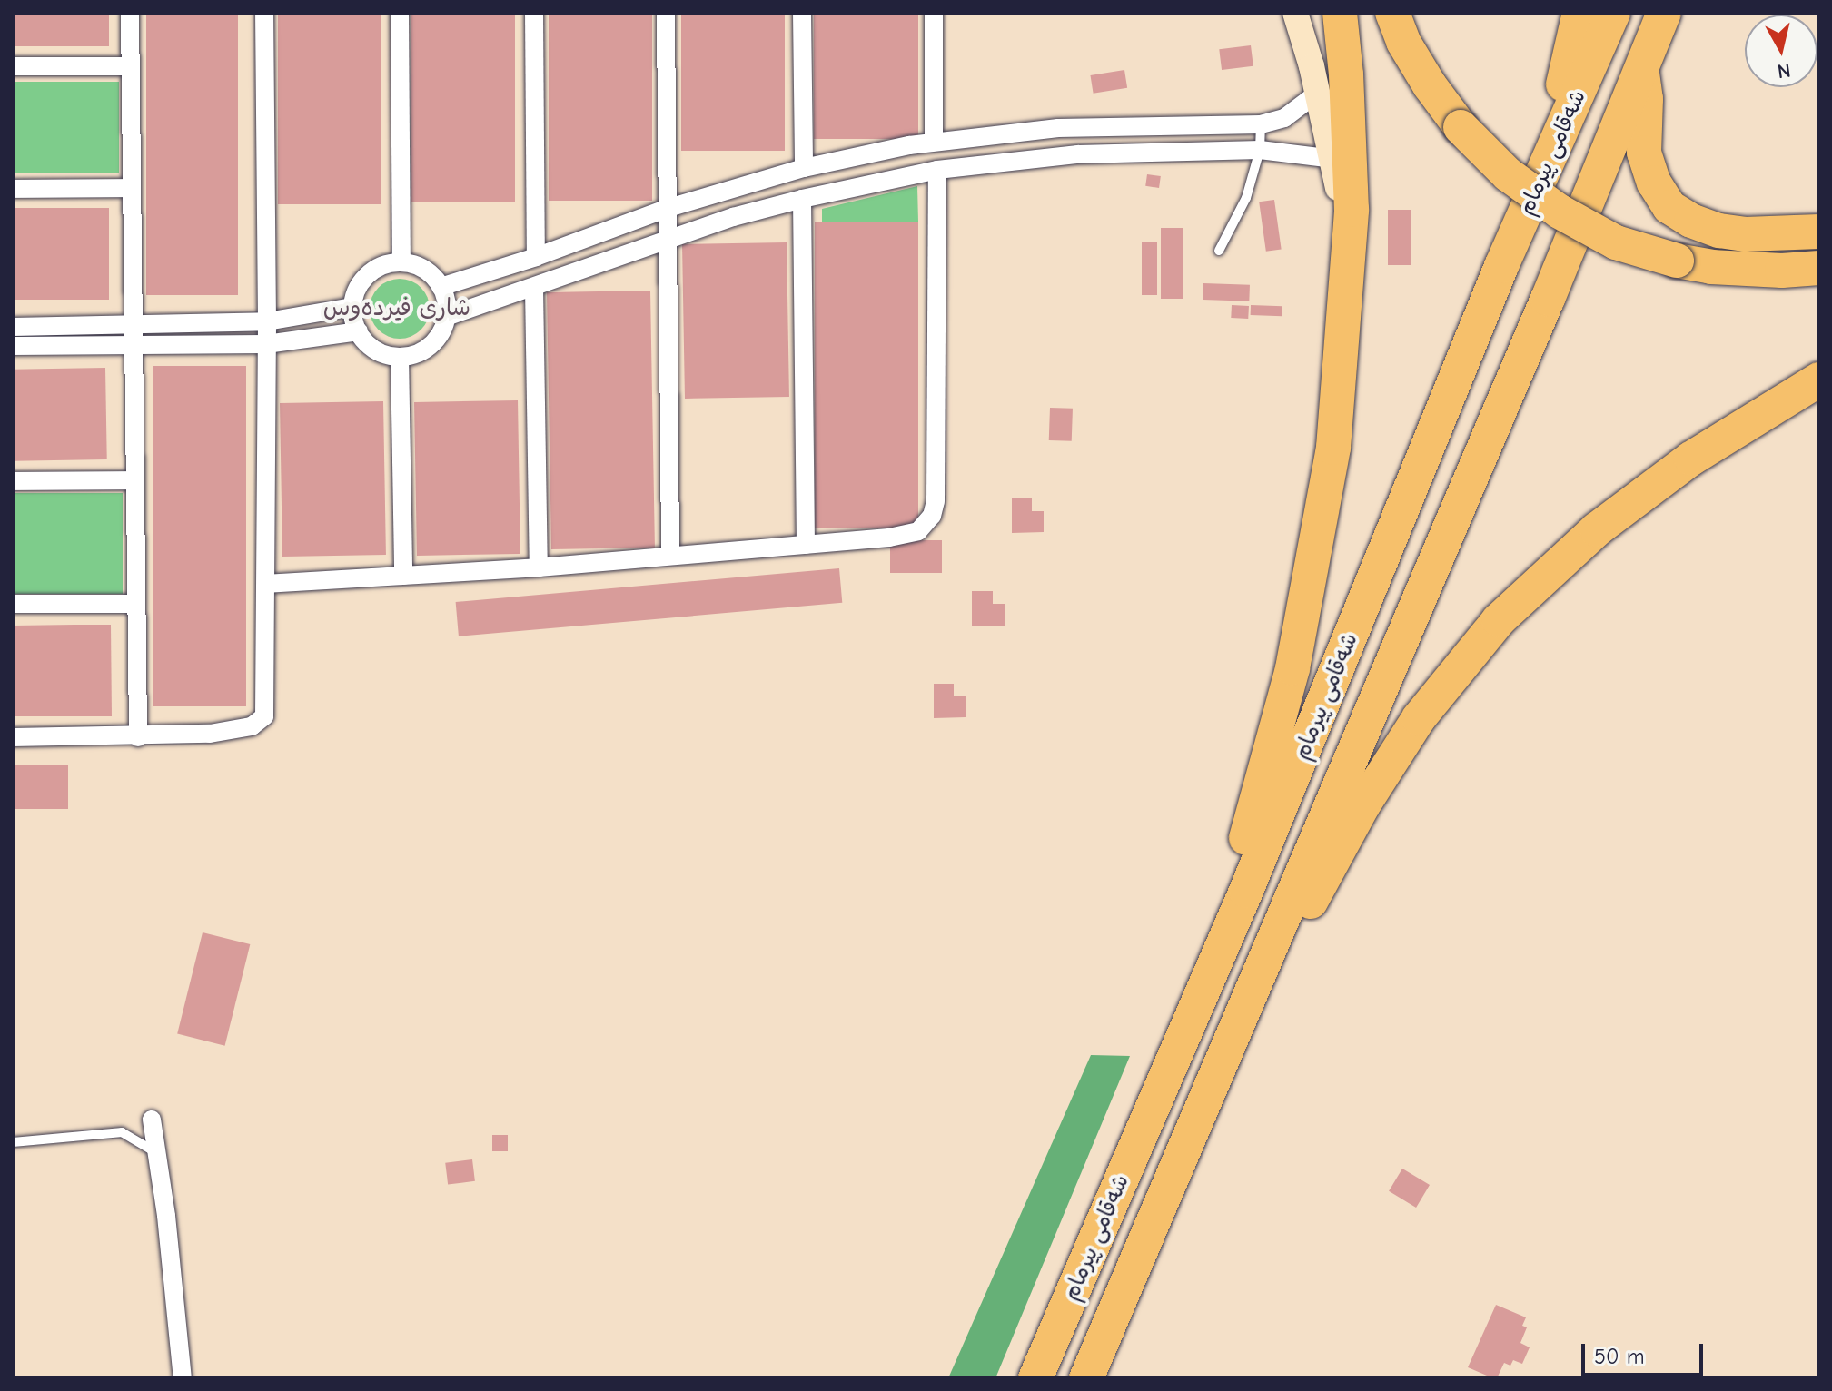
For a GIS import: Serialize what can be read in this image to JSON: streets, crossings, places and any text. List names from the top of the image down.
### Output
{
  "streets": {
    "highway": ["شەقامی پیرمام"]
  },
  "districts": ["شاری فیردەوس"],
  "scale_bar": "50 m",
  "north": "bottom"
}
